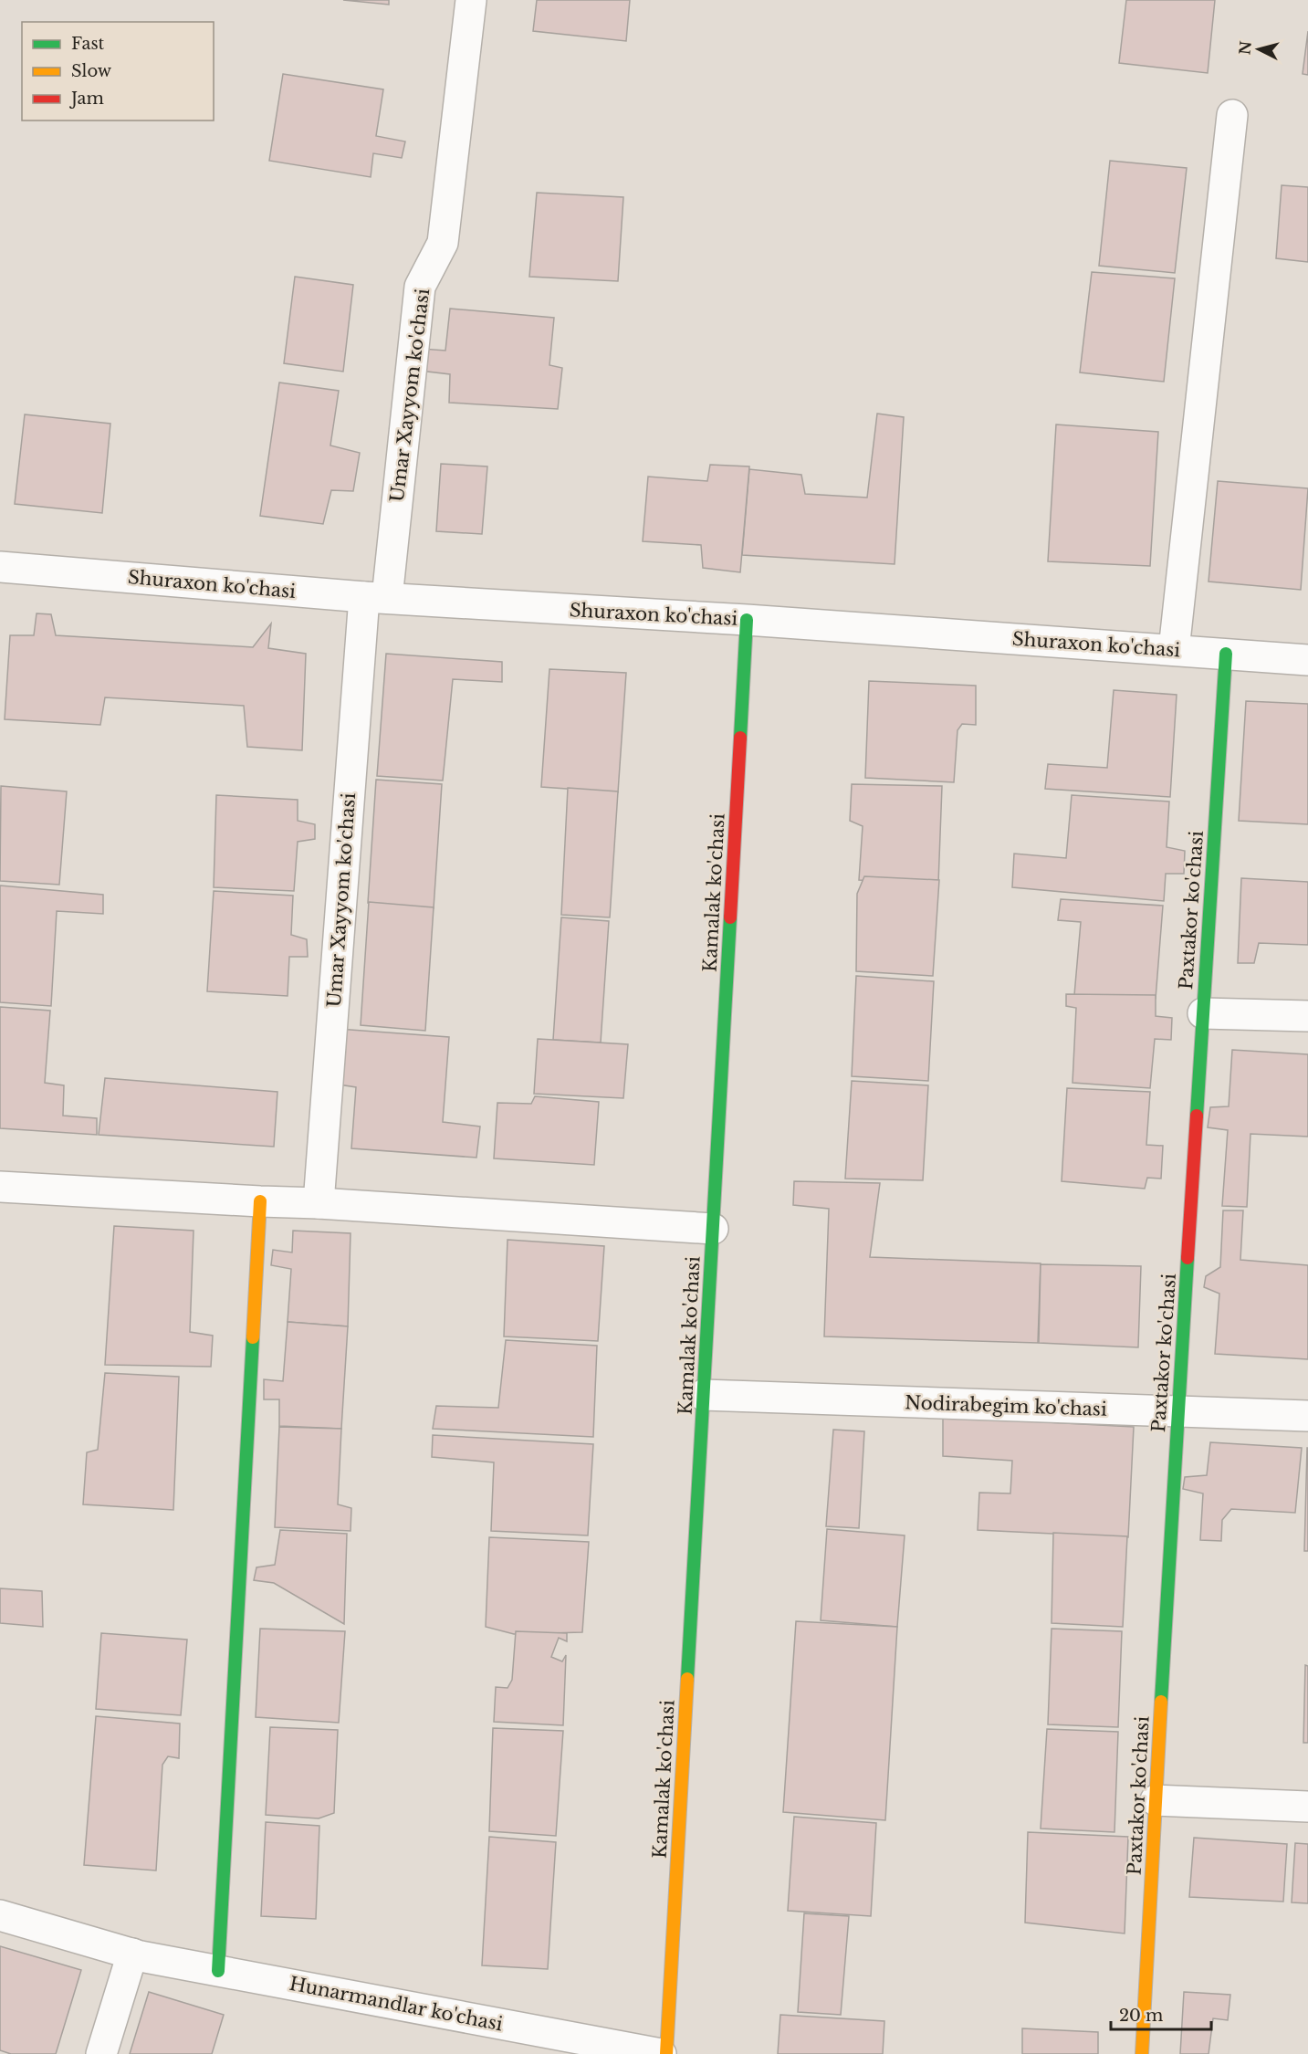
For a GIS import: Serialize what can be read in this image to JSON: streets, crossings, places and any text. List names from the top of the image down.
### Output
{
  "streets": {
    "street": [
      "Umar Xayyom ko'chasi",
      "Shuraxon ko'chasi",
      "Kamalak ko'chasi",
      "Paxtakor ko'chasi",
      "Nodirabegim ko'chasi",
      "Hunarmandlar ko'chasi"
    ]
  },
  "crossings": [
    ["Umar Xayyom ko'chasi", "Shuraxon ko'chasi"],
    ["Shuraxon ko'chasi", "Kamalak ko'chasi"],
    ["Shuraxon ko'chasi", "Paxtakor ko'chasi"],
    ["Kamalak ko'chasi", "Nodirabegim ko'chasi"],
    ["Paxtakor ko'chasi", "Nodirabegim ko'chasi"]
  ],
  "legend": ["Fast", "Slow", "Jam"],
  "scale_bar": "20 m",
  "north": "left"
}
